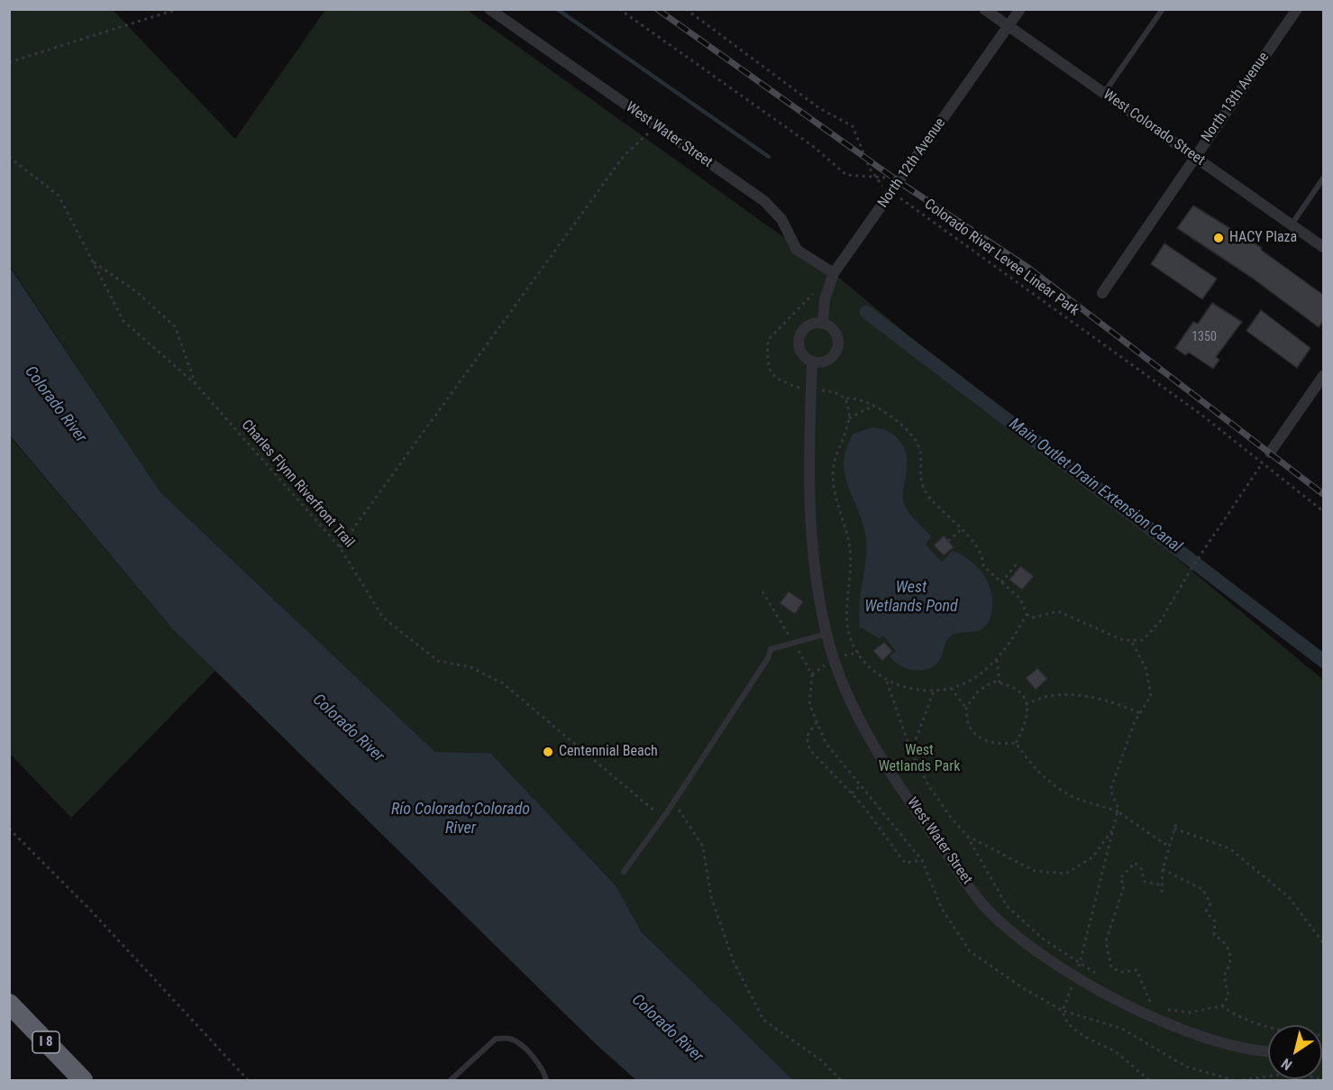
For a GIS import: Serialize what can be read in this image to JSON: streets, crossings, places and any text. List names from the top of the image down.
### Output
{
  "streets": {
    "highway": ["I 8"],
    "street": [
      "North 13th Avenue",
      "West Colorado Street",
      "West Water Street",
      "North 12th Avenue"
    ],
    "path": ["Colorado River Levee Linear Park", "Charles Flynn Riverfront Trail"]
  },
  "crossings": [
    ["North 13th Avenue", "West Colorado Street"],
    ["West Colorado Street", "North 12th Avenue"],
    ["West Water Street", "North 12th Avenue"],
    ["North 12th Avenue", "Colorado River Levee Linear Park"]
  ],
  "water": [
    "Colorado River",
    "Main Outlet Drain Extension Canal",
    "West Wetlands Pond",
    "Río Colorado;Colorado River"
  ],
  "parks": ["West Wetlands Park"],
  "places": ["HACY Plaza", "Centennial Beach"],
  "house_numbers": ["1350"],
  "north": "bottom left"
}
